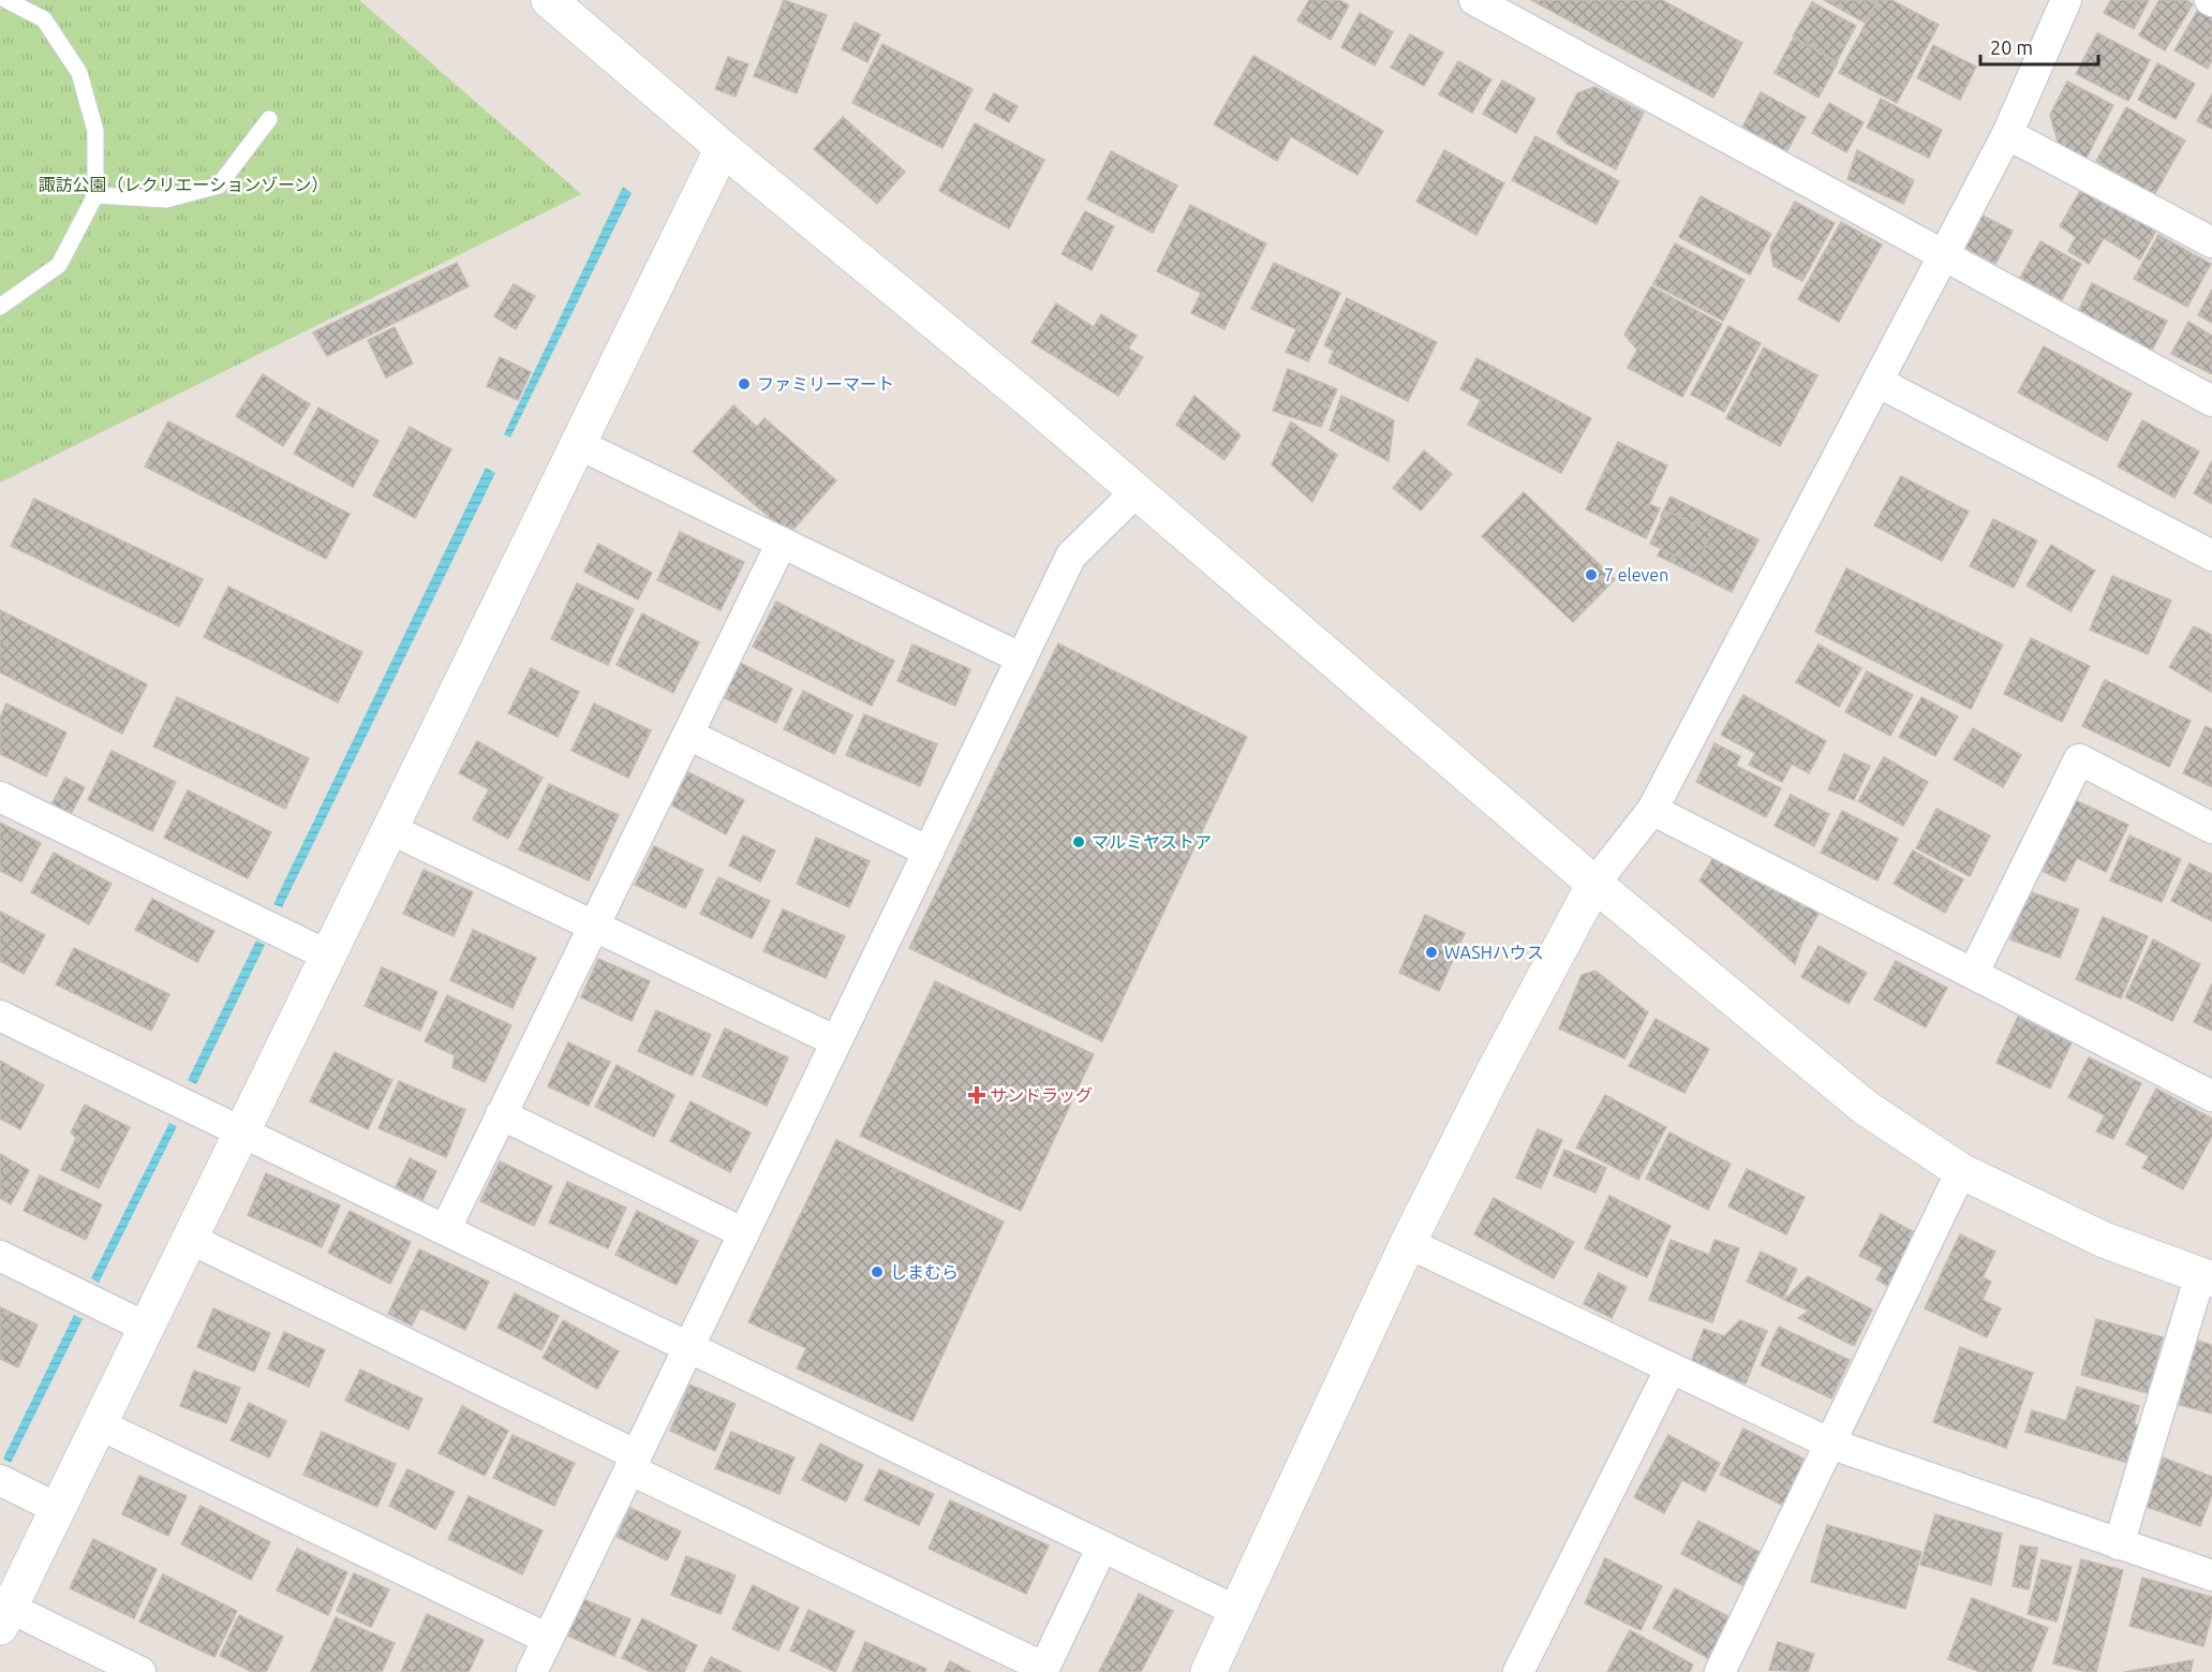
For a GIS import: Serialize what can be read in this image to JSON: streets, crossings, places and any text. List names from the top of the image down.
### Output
{
  "parks": ["諏訪公園（レクリエーションゾーン）"],
  "places": {
    "other": [
      "ファミリーマート",
      "7 eleven",
      "マルミヤストア",
      "WASHハウス",
      "しまむら"
    ],
    "health": ["サンドラッグ"]
  },
  "scale_bar": "20 m"
}
